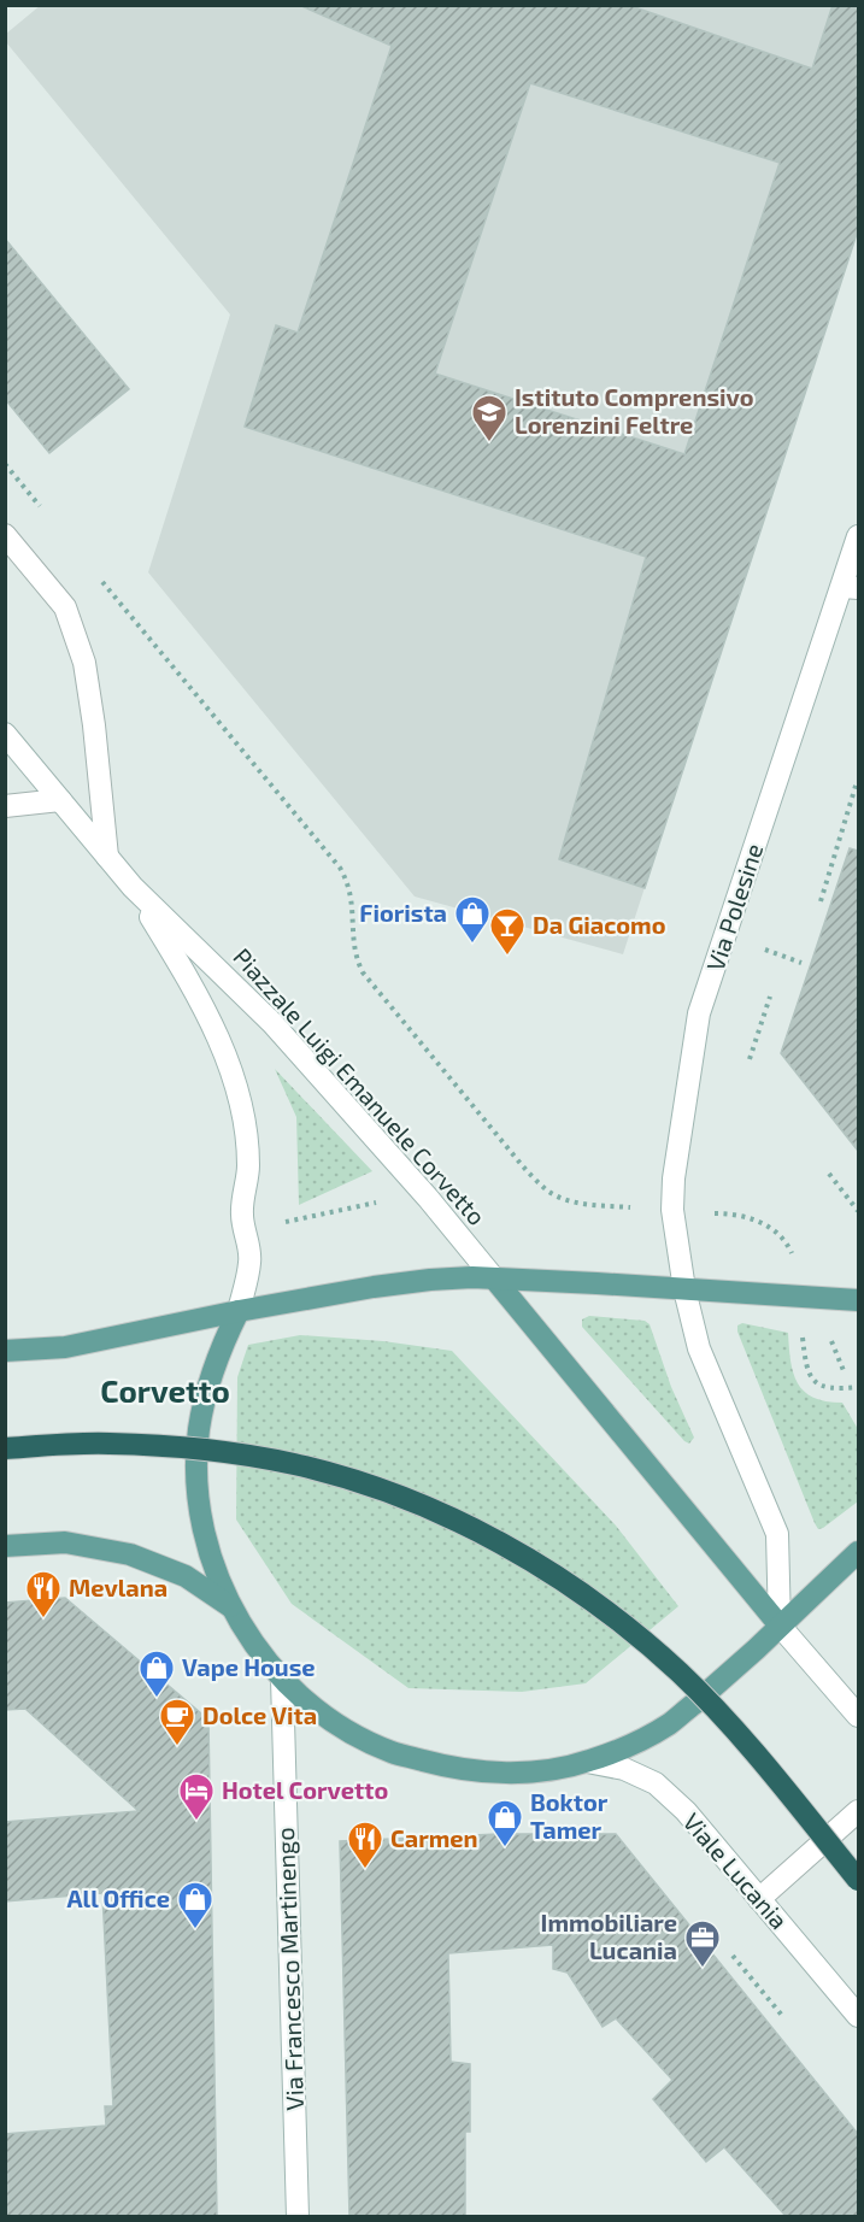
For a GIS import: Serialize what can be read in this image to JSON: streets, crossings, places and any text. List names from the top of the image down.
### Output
{
  "streets": {
    "main road": ["Piazzale Luigi Emanuele Corvetto"],
    "street": ["Via Polesine", "Viale Lucania", "Via Francesco Martinengo"]
  },
  "districts": ["Corvetto"],
  "places": {
    "school or university": ["Istituto Comprensivo Lorenzini Feltre"],
    "shop": [
      "Fiorista",
      "Vape House",
      "Boktor Tamer",
      "All Office"
    ],
    "bar": ["Da Giacomo"],
    "restaurant": ["Mevlana", "Carmen"],
    "cafe": ["Dolce Vita"],
    "hotel": ["Hotel Corvetto"],
    "office": ["Immobiliare Lucania"]
  }
}
